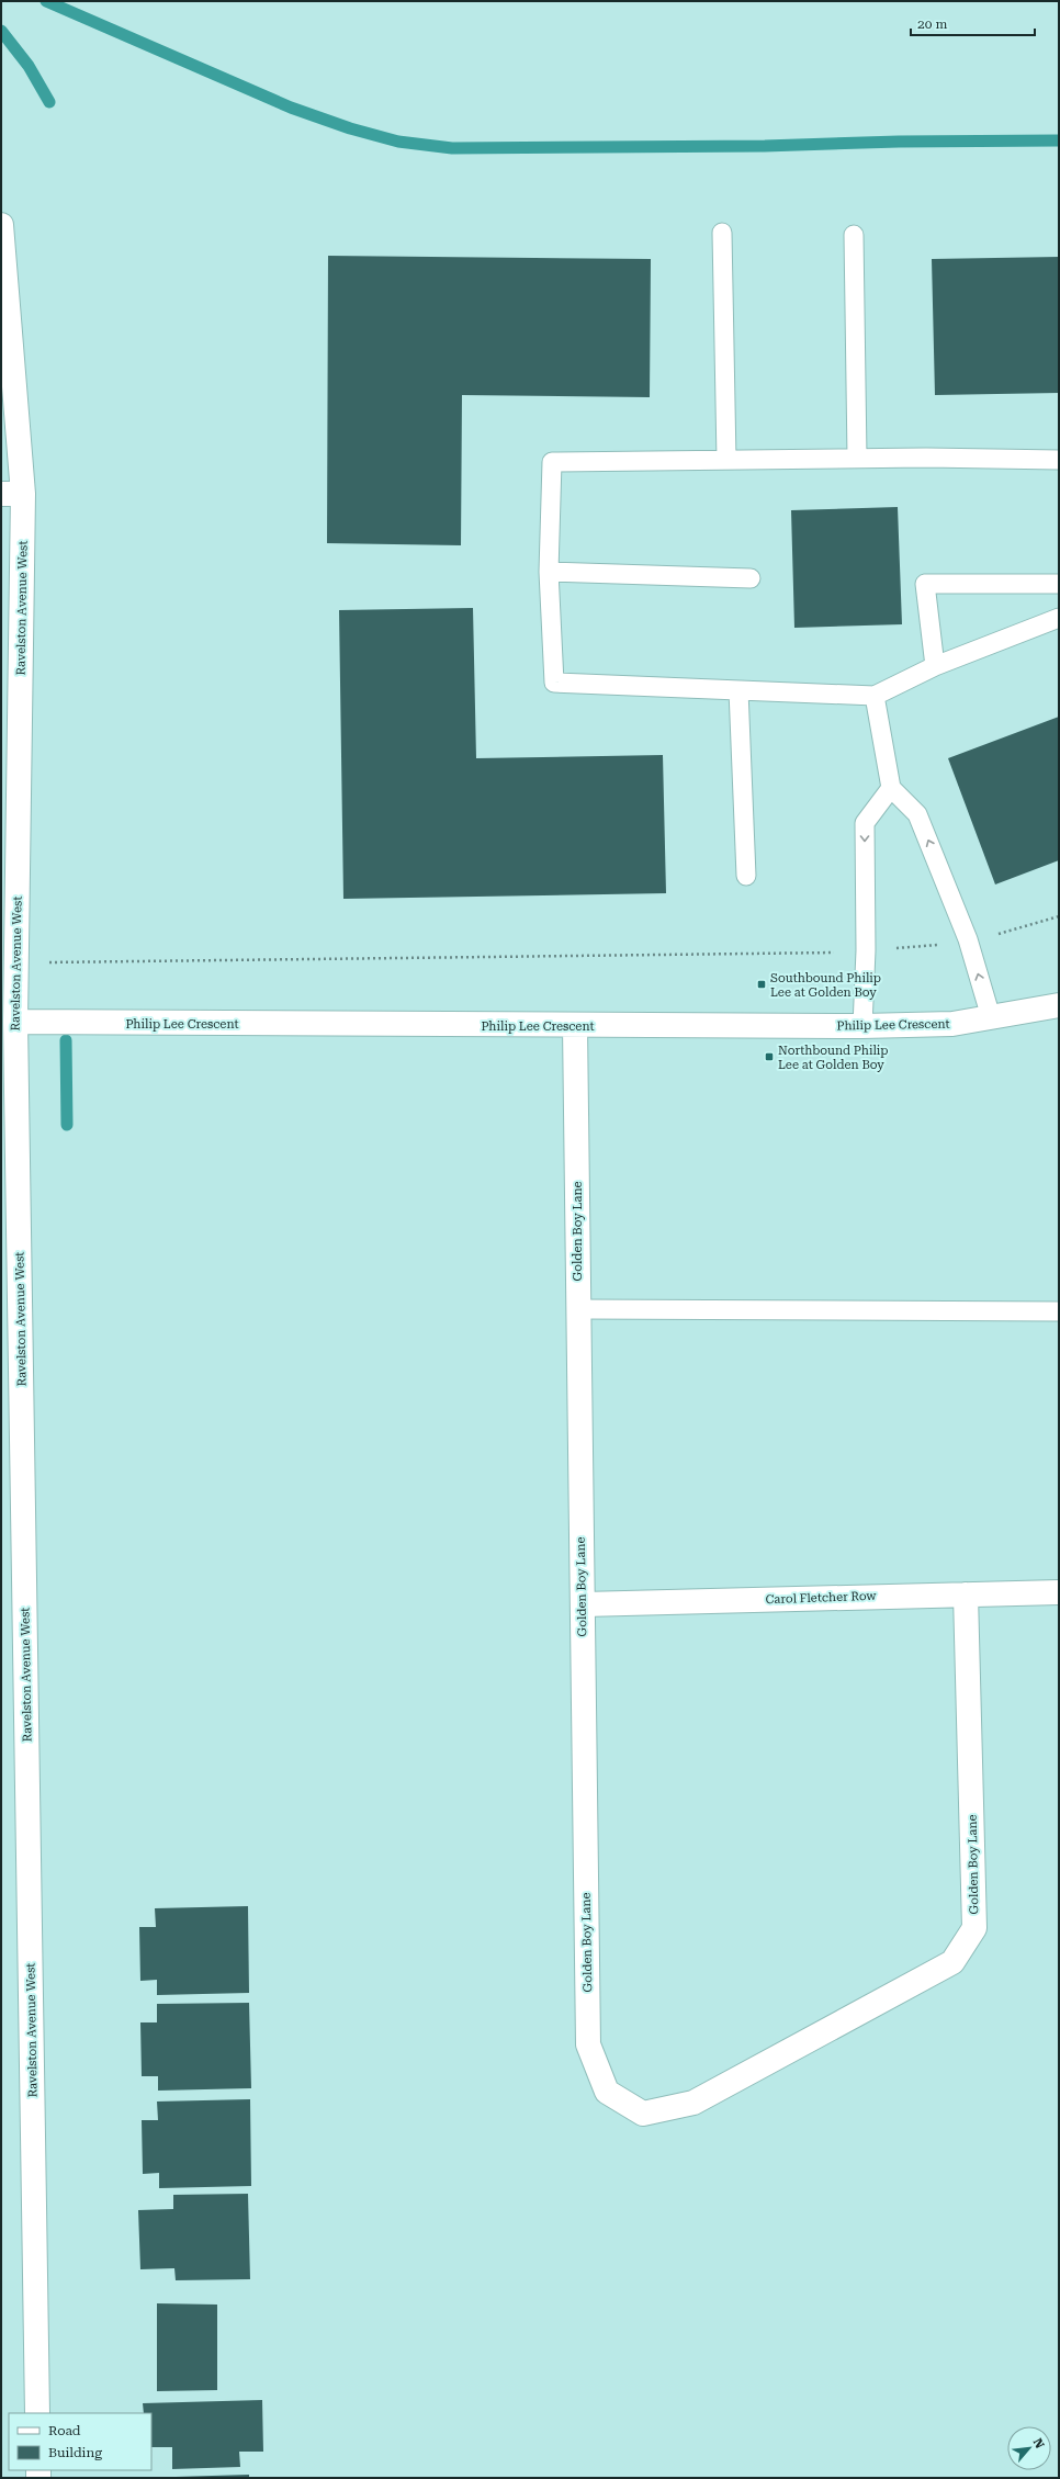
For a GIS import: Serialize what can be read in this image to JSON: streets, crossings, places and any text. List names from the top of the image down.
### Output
{
  "streets": {
    "street": [
      "Ravelston Avenue West",
      "Philip Lee Crescent",
      "Golden Boy Lane",
      "Carol Fletcher Row"
    ]
  },
  "crossings": [
    ["Ravelston Avenue West", "Philip Lee Crescent"],
    ["Philip Lee Crescent", "Golden Boy Lane"],
    ["Golden Boy Lane", "Carol Fletcher Row"]
  ],
  "places": {
    "transit": ["Southbound Philip Lee at Golden Boy", "Northbound Philip Lee at Golden Boy"]
  },
  "legend": ["Road", "Building"],
  "scale_bar": "20 m",
  "north": "top right"
}
